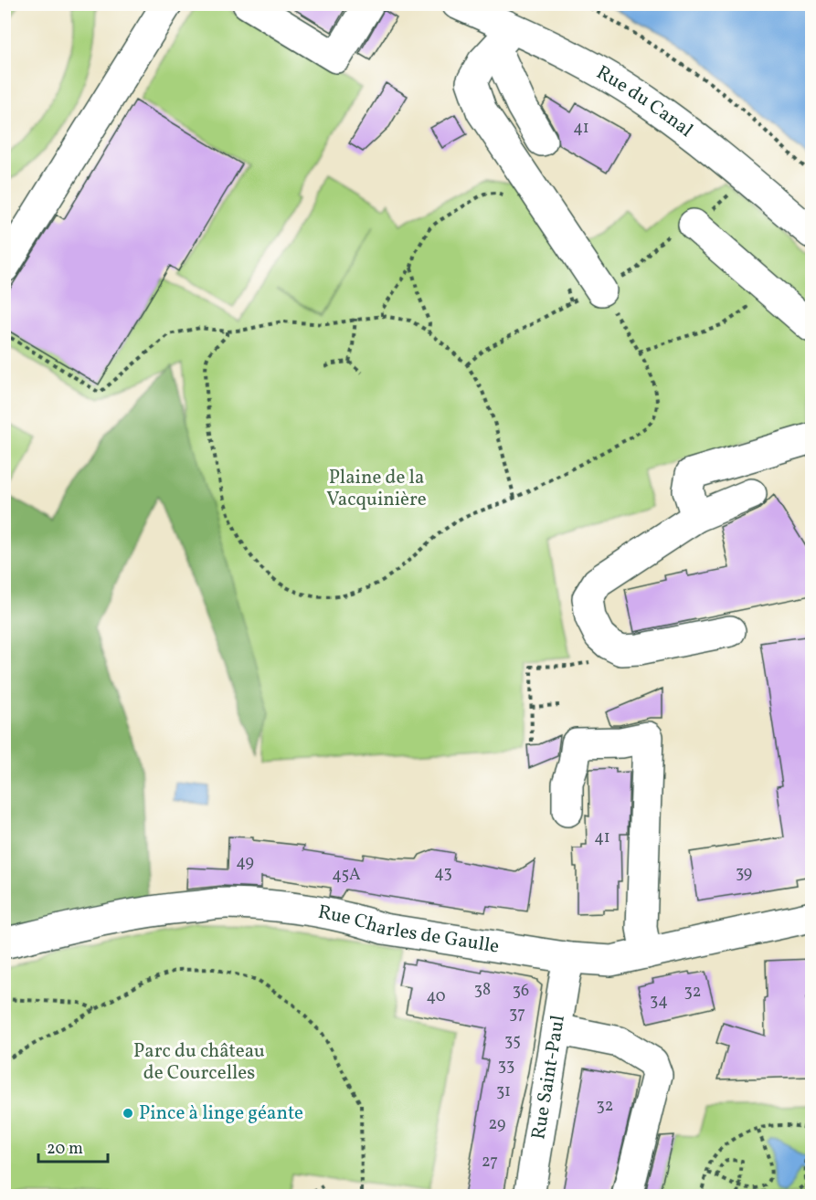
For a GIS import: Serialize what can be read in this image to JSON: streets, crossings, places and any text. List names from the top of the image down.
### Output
{
  "streets": {
    "street": ["Rue du Canal", "Rue Charles de Gaulle", "Rue Saint-Paul"]
  },
  "crossings": [
    ["Rue Charles de Gaulle", "Rue Saint-Paul"]
  ],
  "parks": ["Plaine de la Vacquinière", "Parc du château de Courcelles"],
  "places": ["Pince à linge géante"],
  "house_numbers": [
    "41",
    "41",
    "49",
    "43",
    "39",
    "45A",
    "38",
    "36",
    "32",
    "40",
    "34",
    "37",
    "35",
    "33",
    "31",
    "32",
    "29",
    "27"
  ],
  "scale_bar": "20 m"
}
